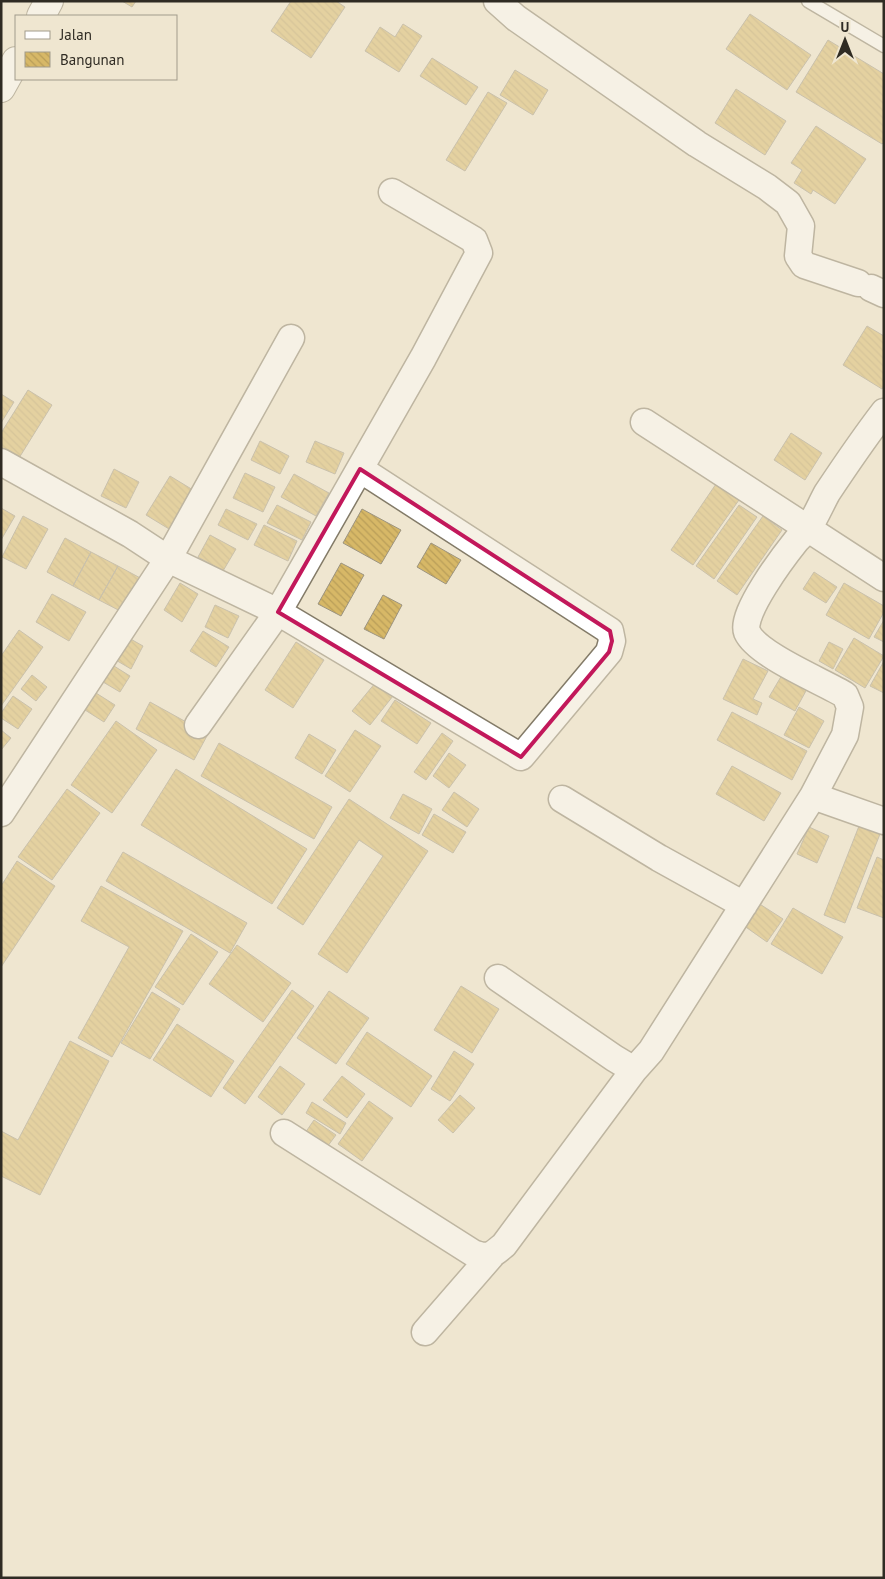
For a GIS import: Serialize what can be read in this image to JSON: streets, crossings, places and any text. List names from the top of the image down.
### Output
{
  "legend": ["Jalan", "Bangunan"],
  "north": "top"
}
